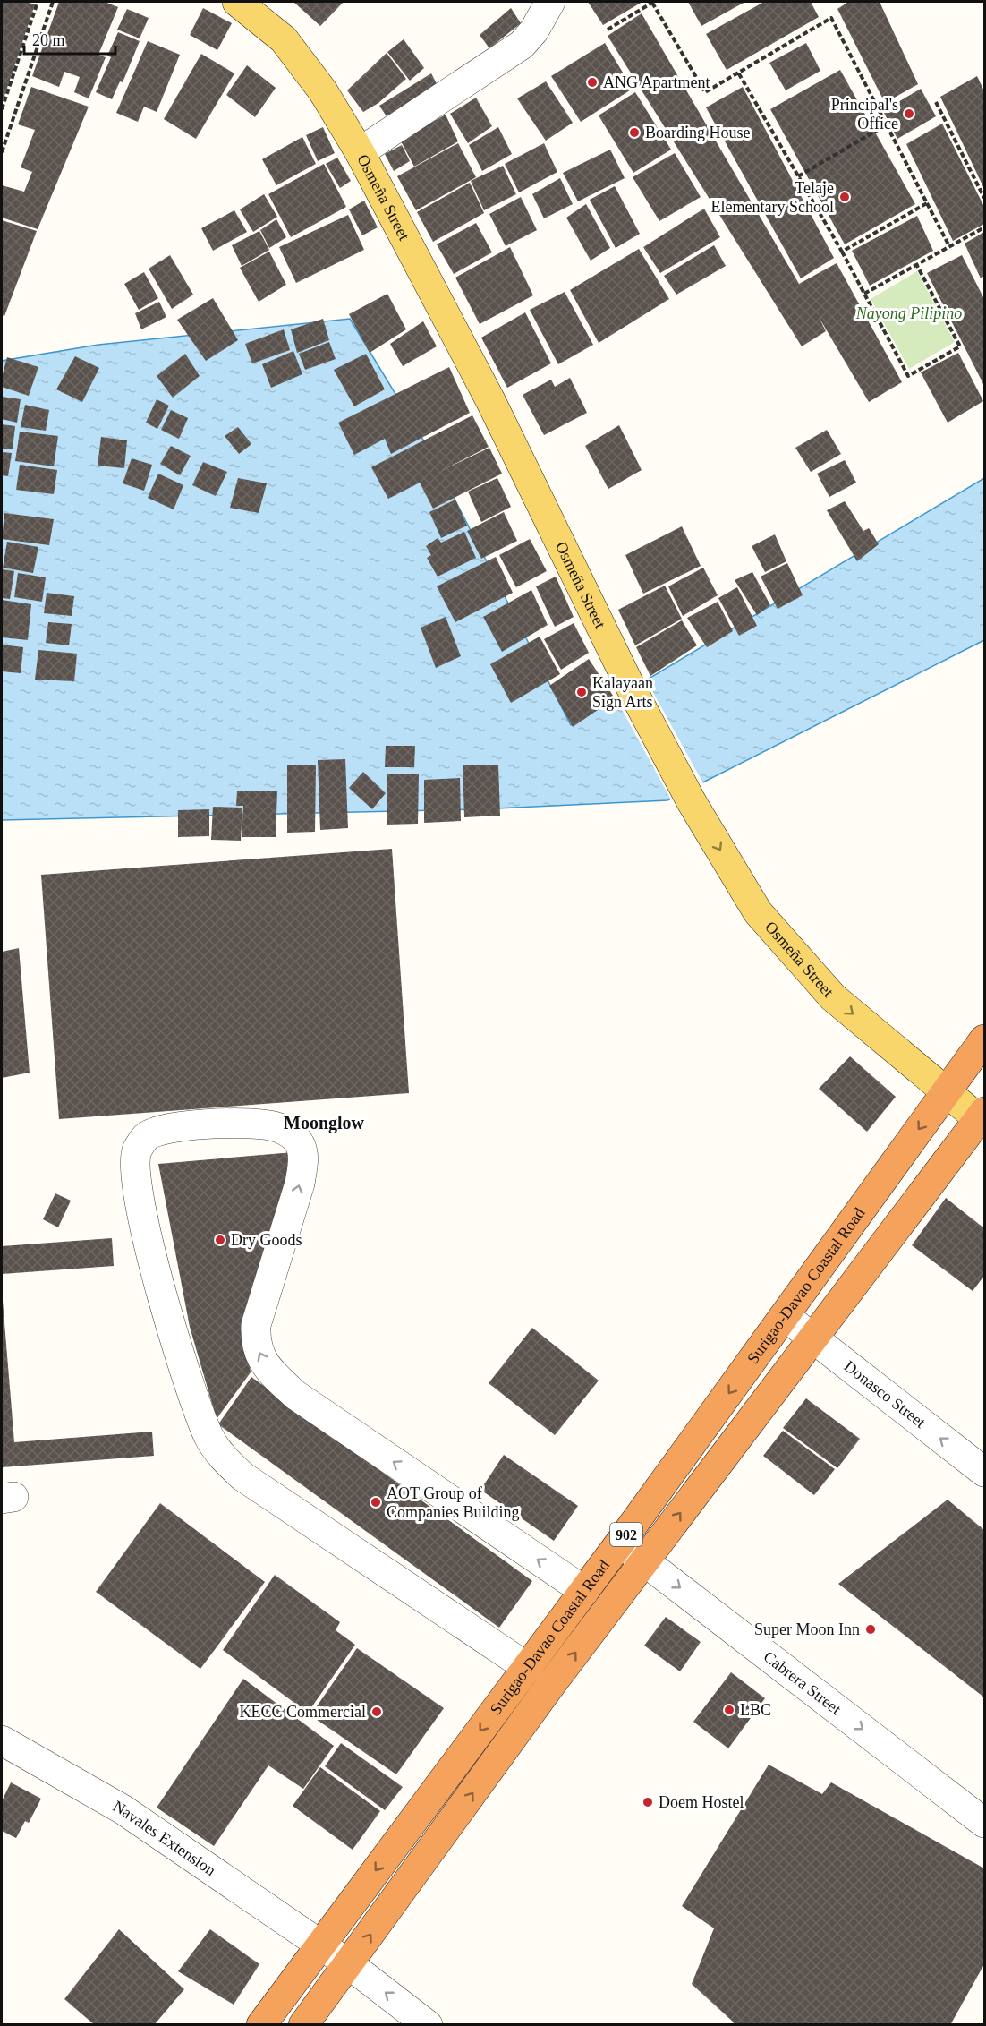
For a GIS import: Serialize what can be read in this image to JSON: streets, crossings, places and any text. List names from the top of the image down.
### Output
{
  "streets": {
    "highway": ["Surigao-Davao Coastal Road", "902"],
    "main road": ["Osmeña Street"],
    "street": ["Donasco Street", "Cabrera Street", "Navales Extension"]
  },
  "crossings": [
    ["Osmeña Street", "Surigao-Davao Coastal Road"],
    ["Surigao-Davao Coastal Road", "Donasco Street"],
    ["Surigao-Davao Coastal Road", "Cabrera Street"],
    ["Surigao-Davao Coastal Road", "Navales Extension"]
  ],
  "one_way": ["Osmeña Street", "Donasco Street", "Cabrera Street"],
  "districts": ["Moonglow"],
  "parks": ["Nayong Pilipino"],
  "places": [
    "ANG Apartment",
    "Principal's Office",
    "Boarding House",
    "Telaje Elementary School",
    "Kalayaan Sign Arts",
    "Dry Goods",
    "AOT Group of Companies Building",
    "Super Moon Inn",
    "LBC",
    "KECC Commercial",
    "Doem Hostel"
  ],
  "scale_bar": "20 m"
}
